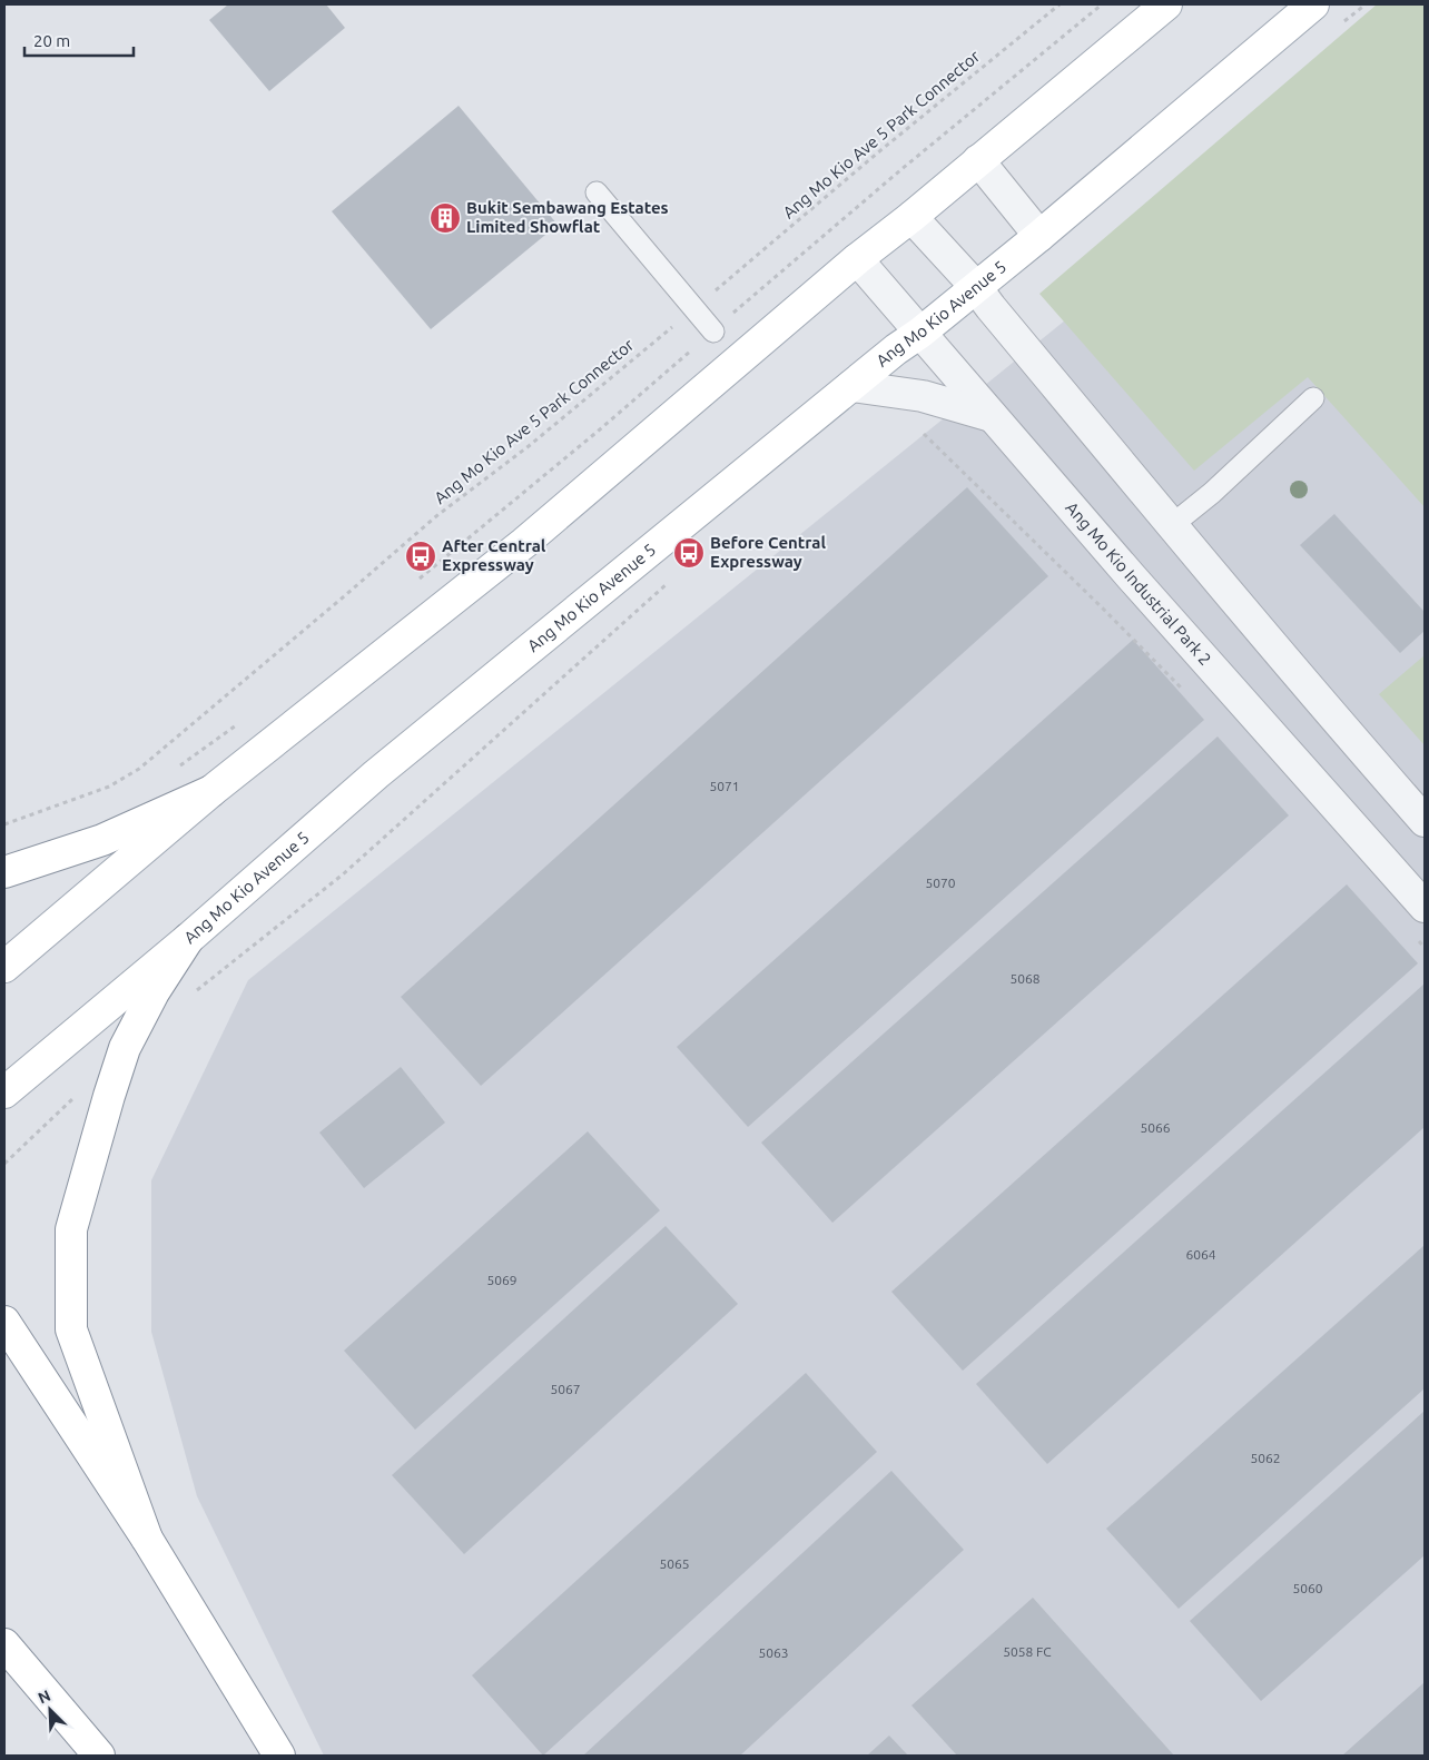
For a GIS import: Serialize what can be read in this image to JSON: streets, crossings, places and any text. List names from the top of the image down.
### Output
{
  "streets": {
    "main road": ["Ang Mo Kio Avenue 5"],
    "street": ["Ang Mo Kio Industrial Park 2"],
    "path": ["Ang Mo Kio Ave 5 Park Connector"]
  },
  "crossings": [
    ["Ang Mo Kio Avenue 5", "Ang Mo Kio Industrial Park 2"]
  ],
  "places": {
    "building": ["Bukit Sembawang Estates Limited Showflat"],
    "bus stop": ["Before Central Expressway", "After Central Expressway"]
  },
  "house_numbers": [
    "5071",
    "5070",
    "5068",
    "5066",
    "6064",
    "5069",
    "5067",
    "5062",
    "5065",
    "5060",
    "5058 FC",
    "5063"
  ],
  "scale_bar": "20 m",
  "north": "top left"
}
